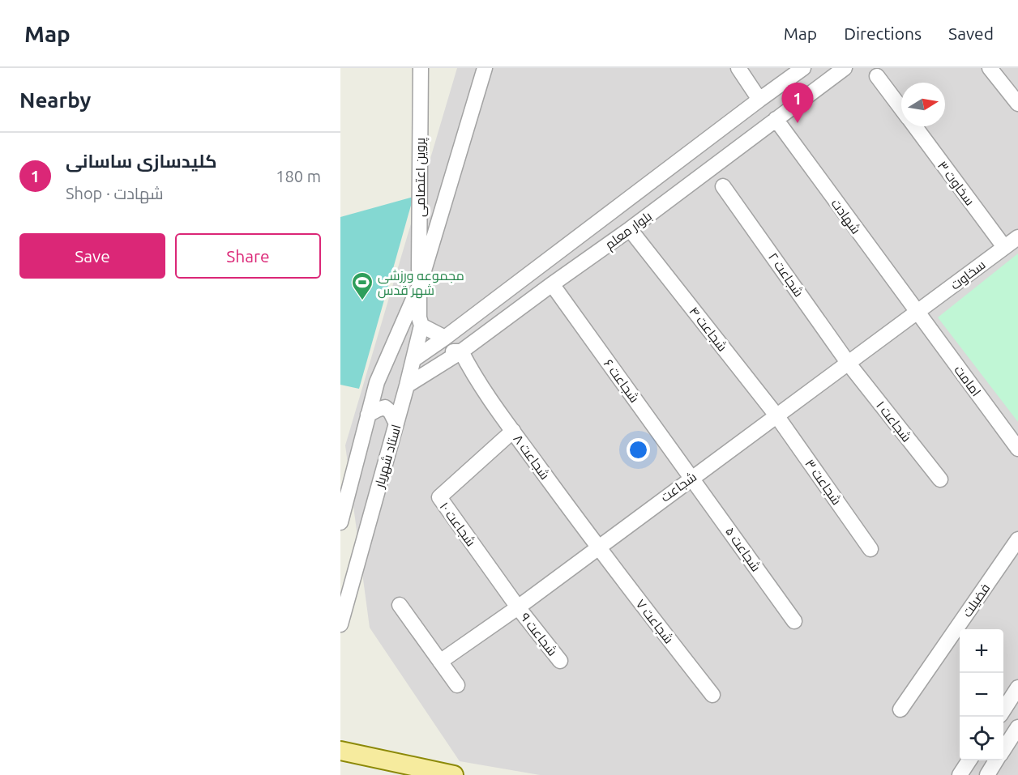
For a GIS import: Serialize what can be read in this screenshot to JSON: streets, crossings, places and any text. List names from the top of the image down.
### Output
{
  "streets": {
    "street": [
      "پروین اعتصامی",
      "سخاوت ۳",
      "شهادت",
      "بلوار معلم",
      "شجاعت ۲",
      "سخاوت",
      "شجاعت ۴",
      "شجاعت ۶",
      "امامت",
      "شجاعت ۱",
      "استاد شهریار",
      "شجاعت ۸",
      "شجاعت ۳",
      "شجاعت",
      "شجاعت ۱۰",
      "شجاعت ۵",
      "فضیلت",
      "شجاعت ۷",
      "شجاعت ۹"
    ]
  },
  "crossings": [
    ["پروین اعتصامی", "استاد شهریار"],
    ["سخاوت ۳", "سخاوت"],
    ["شهادت", "بلوار معلم"],
    ["شهادت", "سخاوت"],
    ["شهادت", "امامت"],
    ["شهادت", "شجاعت"],
    ["بلوار معلم", "شجاعت ۴"],
    ["بلوار معلم", "شجاعت ۶"],
    ["بلوار معلم", "استاد شهریار"],
    ["بلوار معلم", "شجاعت ۸"],
    ["شجاعت ۲", "شجاعت ۱"],
    ["شجاعت ۲", "شجاعت"],
    ["سخاوت", "امامت"],
    ["سخاوت", "شجاعت"],
    ["شجاعت ۴", "شجاعت ۳"],
    ["شجاعت ۴", "شجاعت"],
    ["شجاعت ۶", "شجاعت"],
    ["شجاعت ۶", "شجاعت ۵"],
    ["امامت", "شجاعت"],
    ["شجاعت ۱", "شجاعت"],
    ["شجاعت ۸", "شجاعت"],
    ["شجاعت ۸", "شجاعت ۱۰"],
    ["شجاعت ۸", "شجاعت ۷"],
    ["شجاعت ۳", "شجاعت"],
    ["شجاعت", "شجاعت ۱۰"],
    ["شجاعت", "شجاعت ۵"],
    ["شجاعت", "شجاعت ۷"],
    ["شجاعت", "شجاعت ۹"],
    ["شجاعت ۱۰", "شجاعت ۹"]
  ],
  "places": {
    "sports": ["مجموعه ورزشی شهر قدس"]
  },
  "north": "right",
  "page": {
    "header": "Map",
    "nav": ["Map", "Directions", "Saved"],
    "heading": "Nearby",
    "pins": "1",
    "list": [
      {
        "mark": "1",
        "name": "کلیدسازی ساسانی",
        "note": "Shop · شهادت",
        "value": "180 m"
      }
    ],
    "buttons": ["Save", "Share"],
    "map_buttons": ["+", "−"]
  }
}
